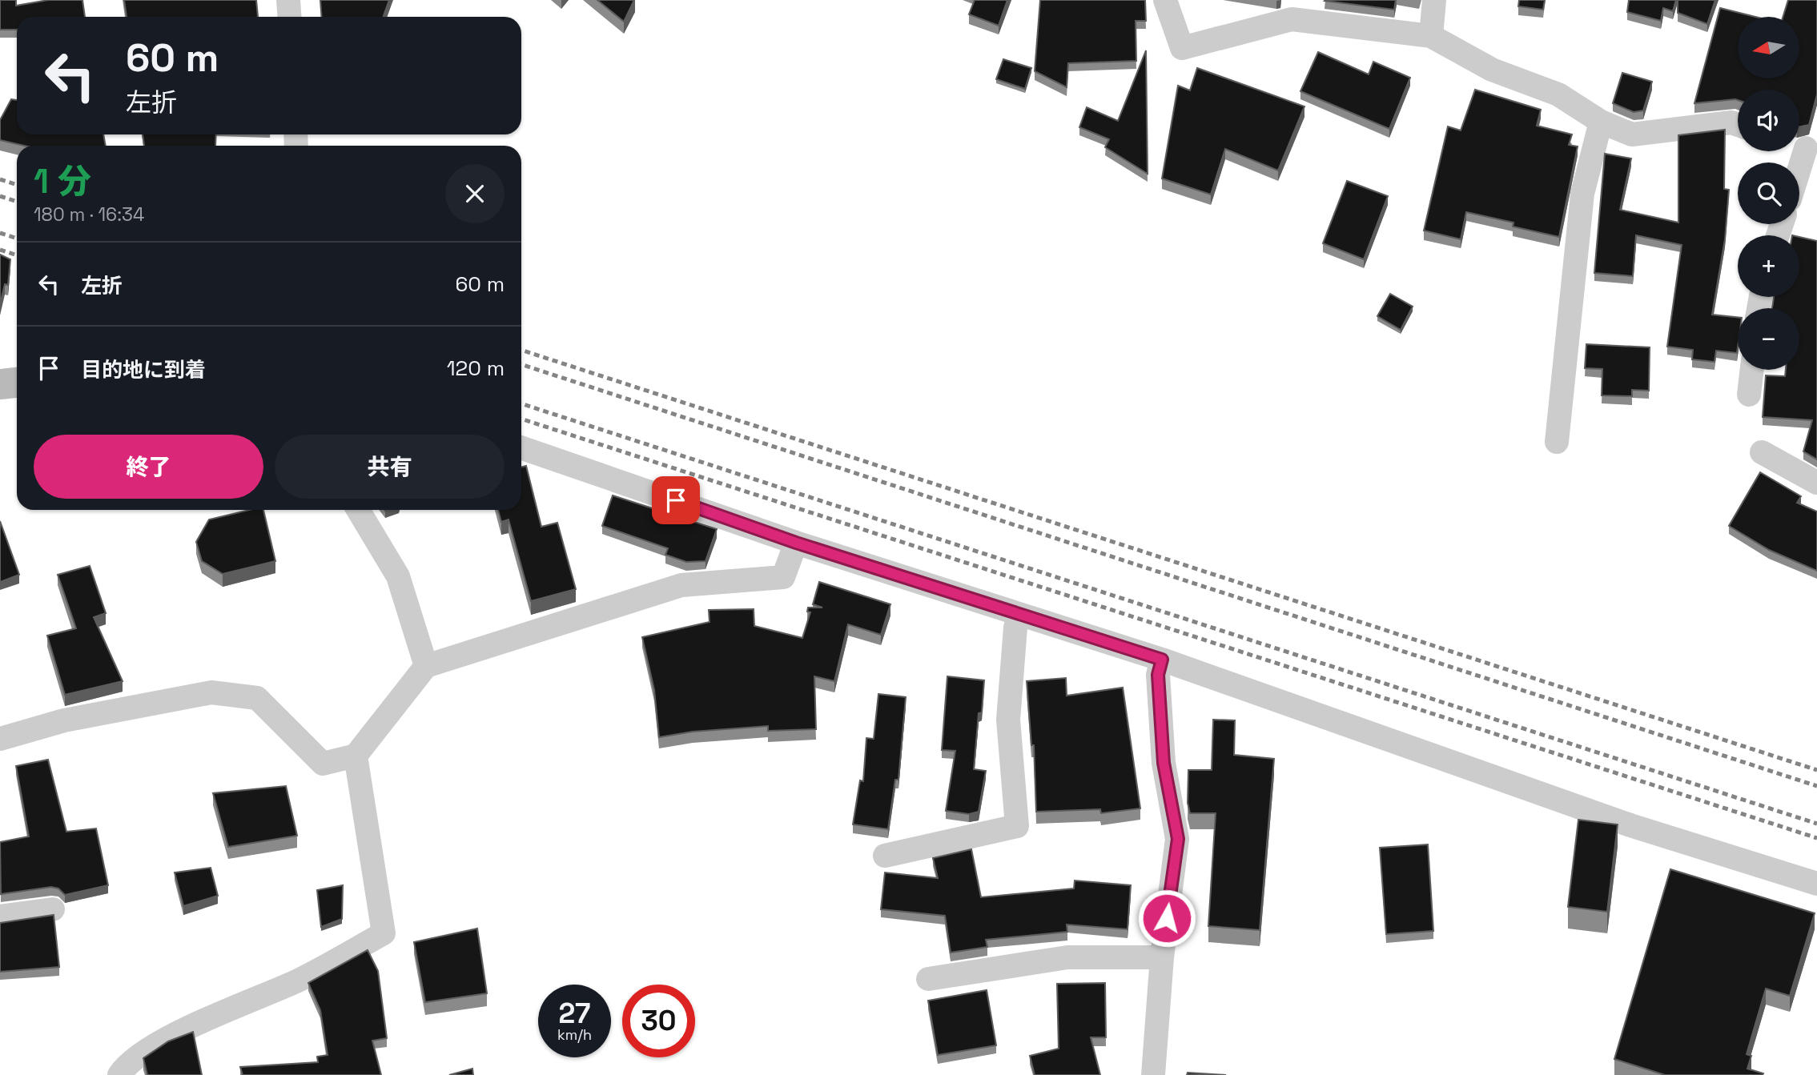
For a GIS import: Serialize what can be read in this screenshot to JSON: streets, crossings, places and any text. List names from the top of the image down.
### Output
{
  "north": "left",
  "page": {
    "map_buttons": ["+", "−"],
    "turn": ["60 m", "左折"],
    "heading": ["1 分", "180 m · 16:34"],
    "list": [
      {
        "name": "左折",
        "value": "60 m"
      },
      {
        "name": "目的地に到着",
        "value": "120 m"
      }
    ],
    "buttons": ["終了", "共有"],
    "speed": "27 km/h",
    "limit": "30"
  }
}
